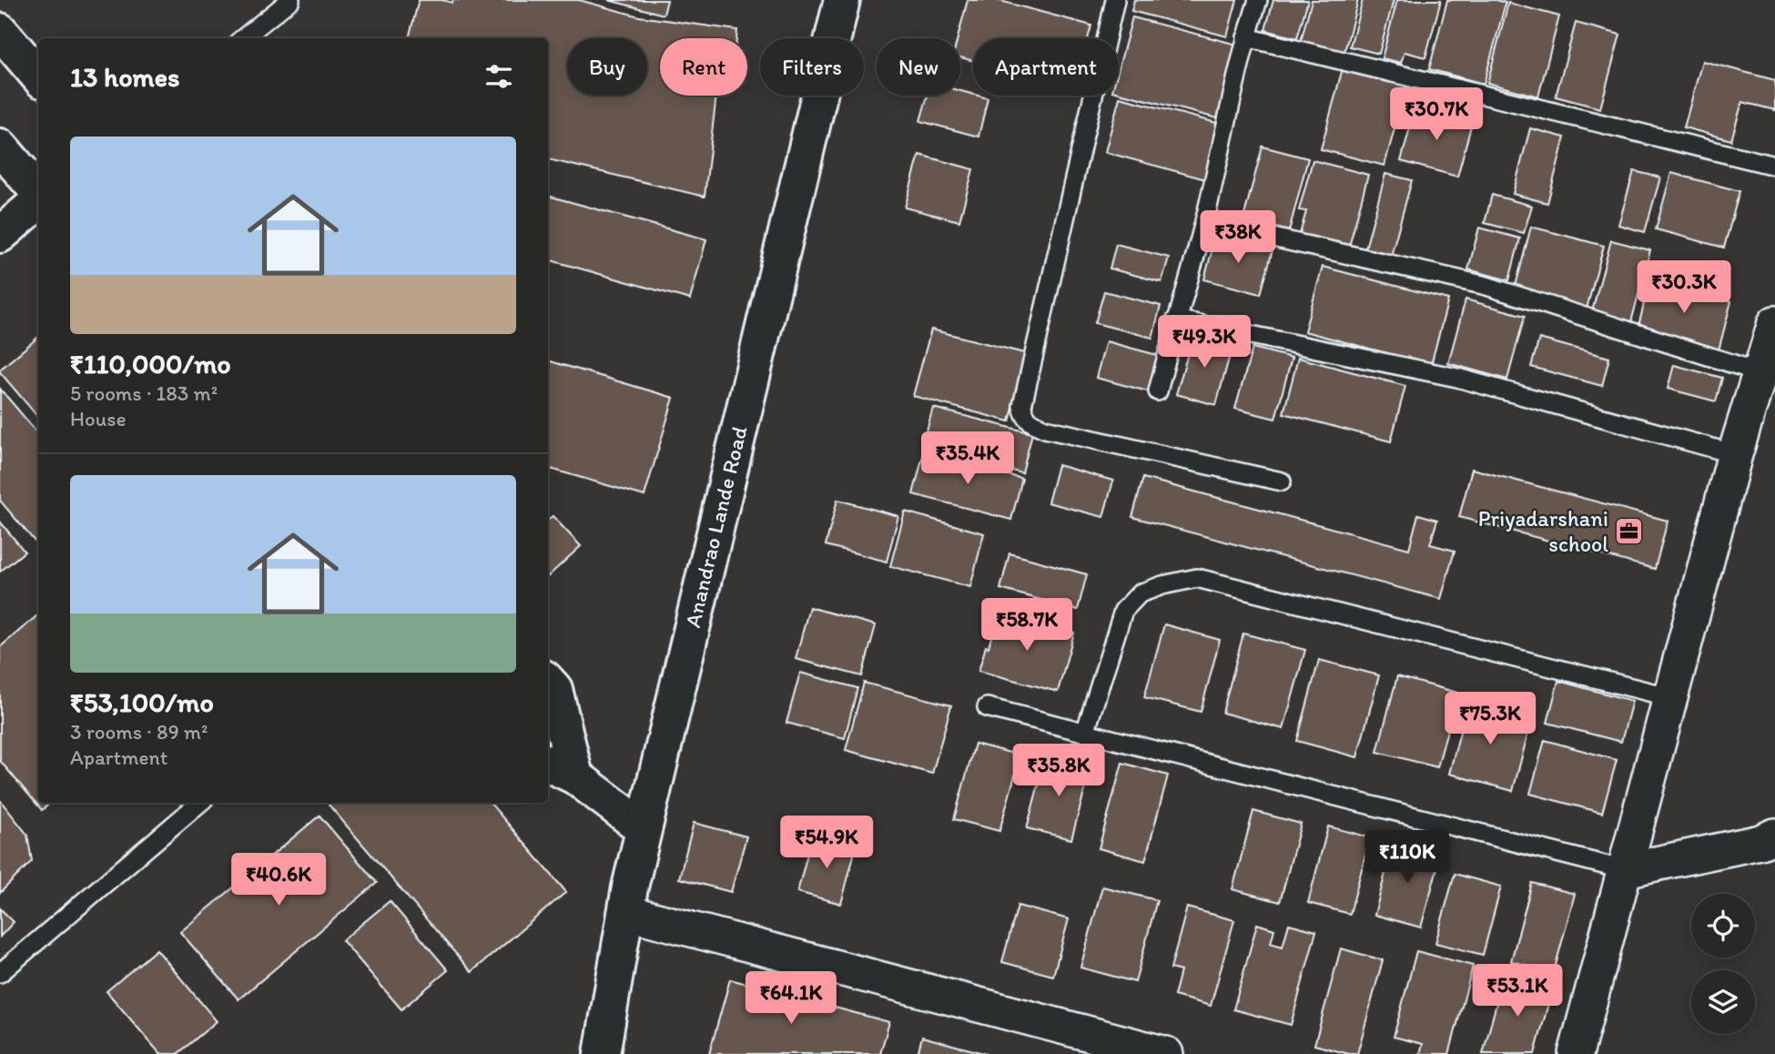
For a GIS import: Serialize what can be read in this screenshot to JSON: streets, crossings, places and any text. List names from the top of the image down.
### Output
{
  "streets": {
    "main road": ["Anandrao Lande Road"]
  },
  "places": {
    "office": ["Priyadarshani school"]
  },
  "page": {
    "chip": [
      "Buy",
      "Rent",
      "Filters",
      "New",
      "Apartment"
    ],
    "heading": "13 homes",
    "price": [
      "₹30.7K",
      "₹38K",
      "₹30.3K",
      "₹49.3K",
      "₹35.4K",
      "₹58.7K",
      "₹75.3K",
      "₹35.8K",
      "₹54.9K",
      "₹110K",
      "₹40.6K",
      "₹53.1K",
      "₹64.1K"
    ],
    "list": [
      {
        "name": "₹110,000/mo",
        "note": "5 rooms · 183 m² · House"
      },
      {
        "name": "₹53,100/mo",
        "note": "3 rooms · 89 m² · Apartment"
      }
    ]
  }
}
